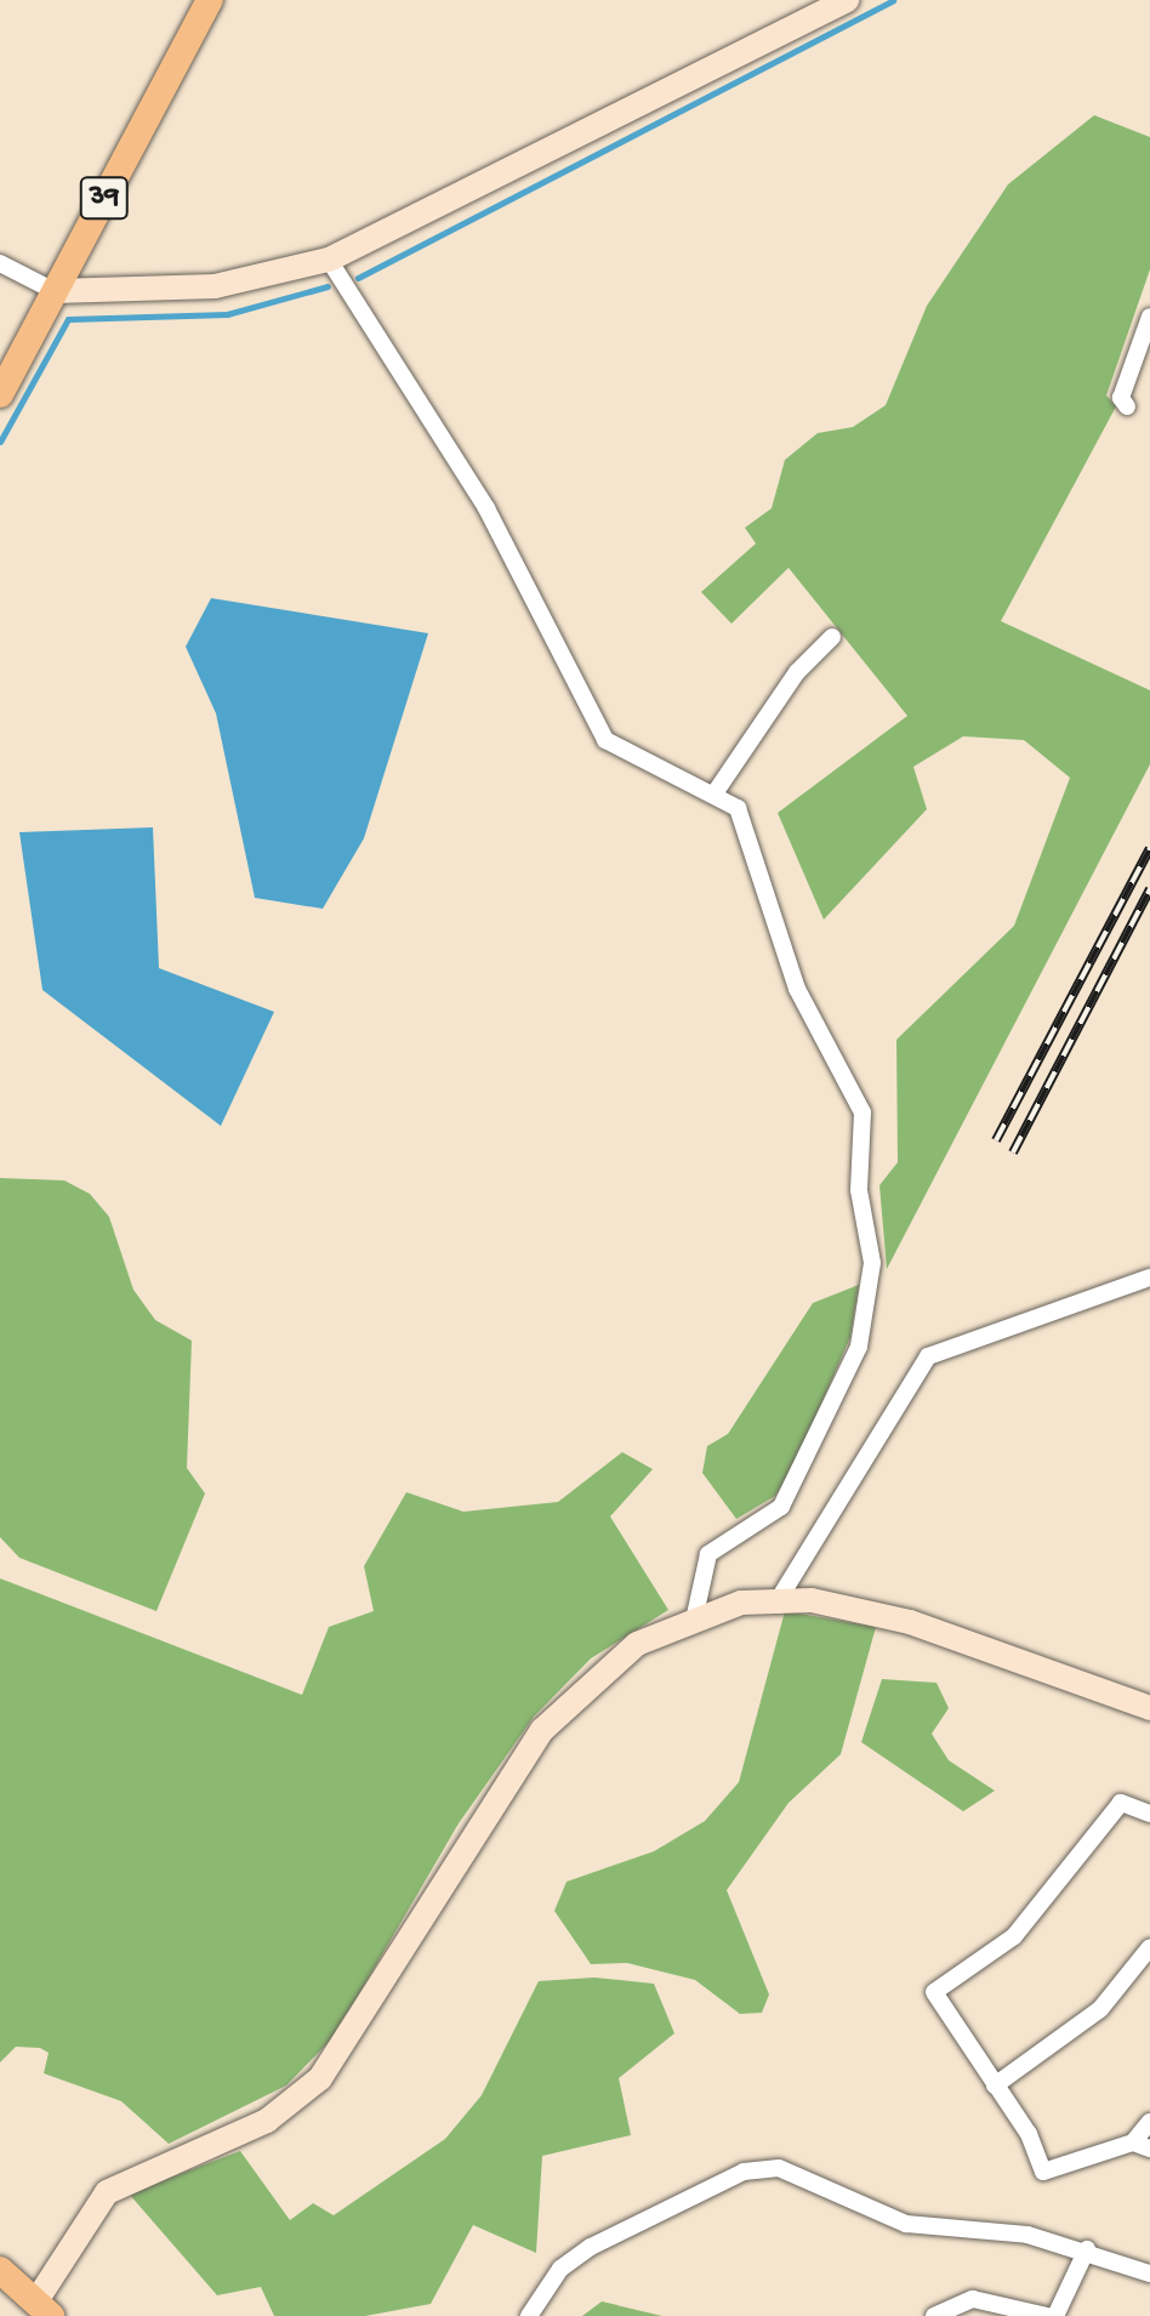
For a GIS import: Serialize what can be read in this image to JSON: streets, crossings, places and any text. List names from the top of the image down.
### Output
{
  "streets": {
    "main road": ["39"]
  }
}
